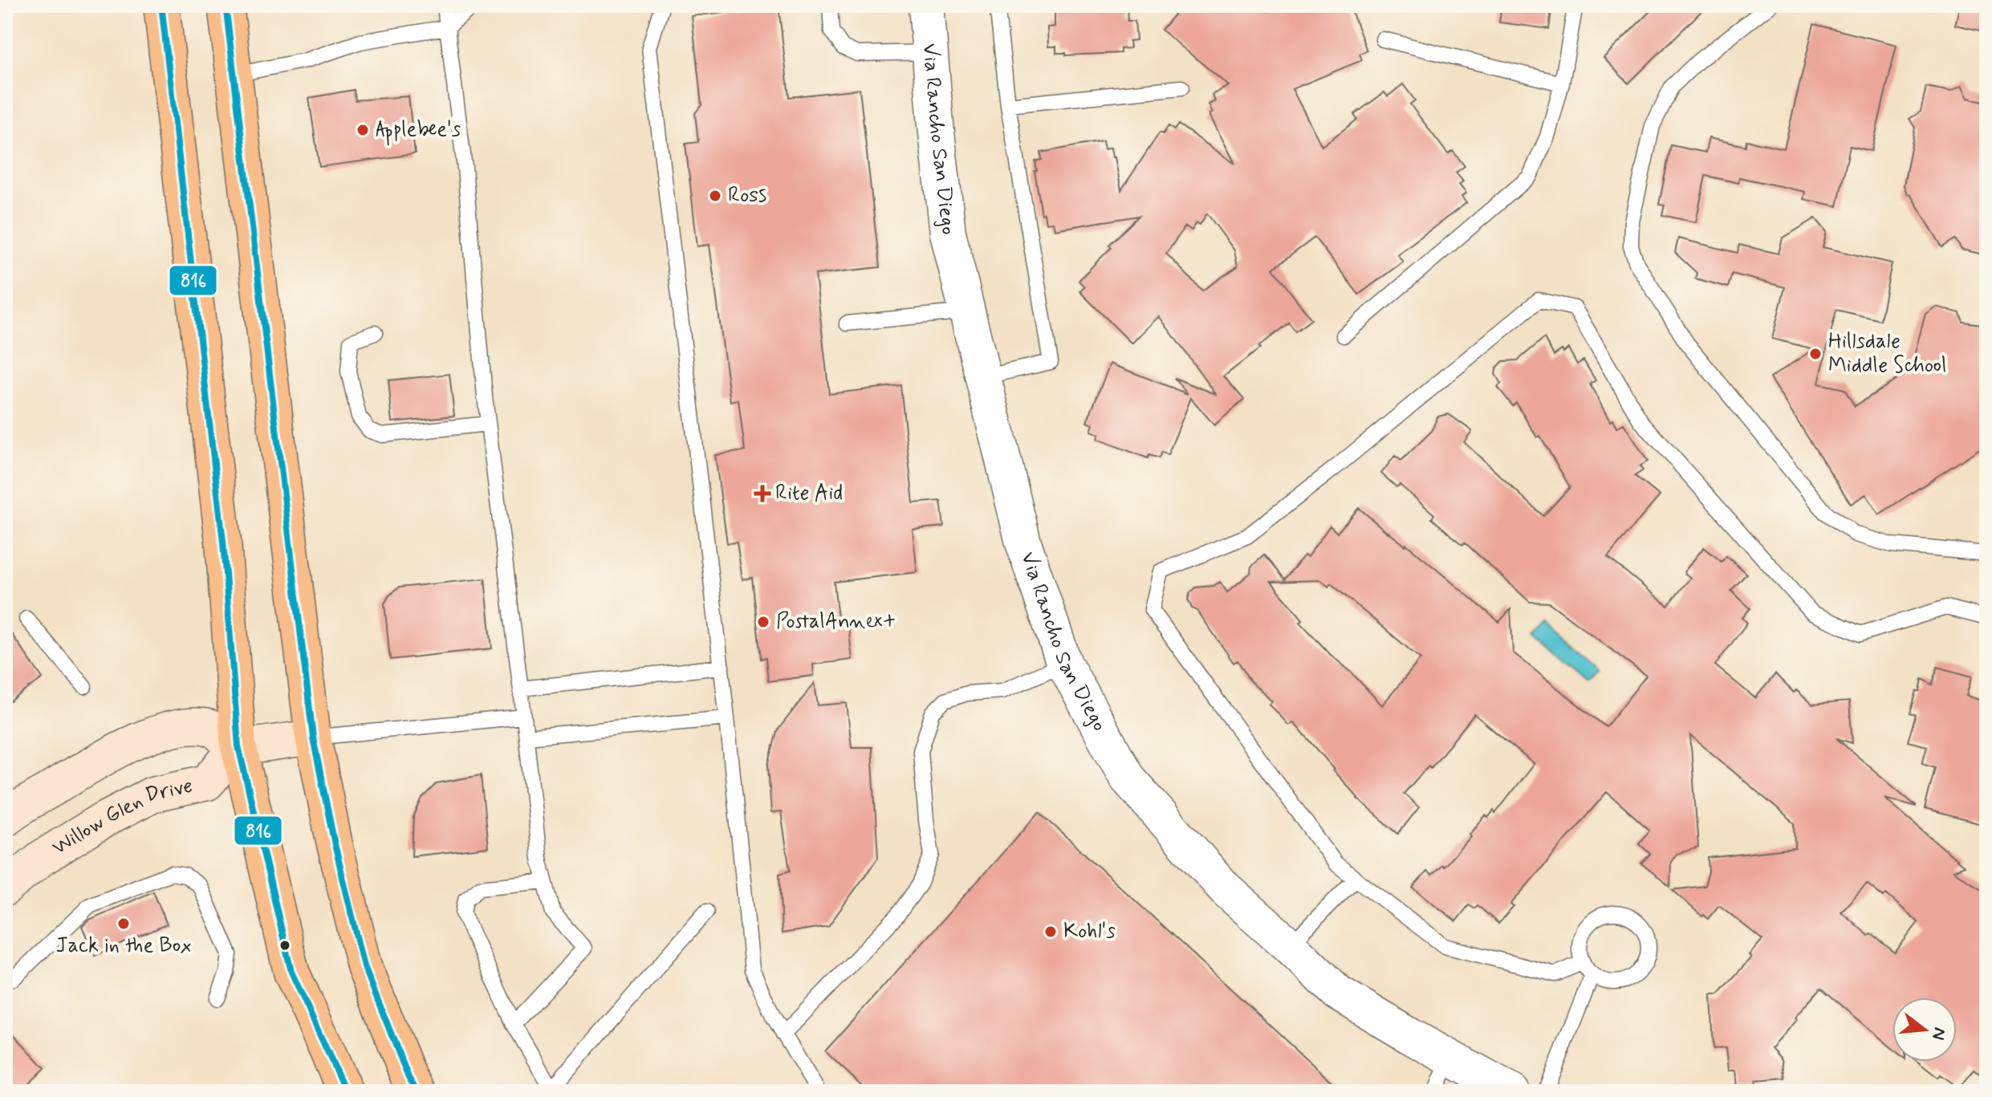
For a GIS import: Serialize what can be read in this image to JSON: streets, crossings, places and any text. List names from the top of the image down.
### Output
{
  "streets": {
    "main road": ["Willow Glen Drive"],
    "street": ["Via Rancho San Diego"]
  },
  "places": {
    "other": [
      "Applebee's",
      "Ross",
      "Hillsdale Middle School",
      "PostalAnnex+",
      "Jack in the Box",
      "Kohl's"
    ],
    "health": ["Rite Aid"]
  },
  "lines": ["transit line 816"],
  "north": "right"
}
